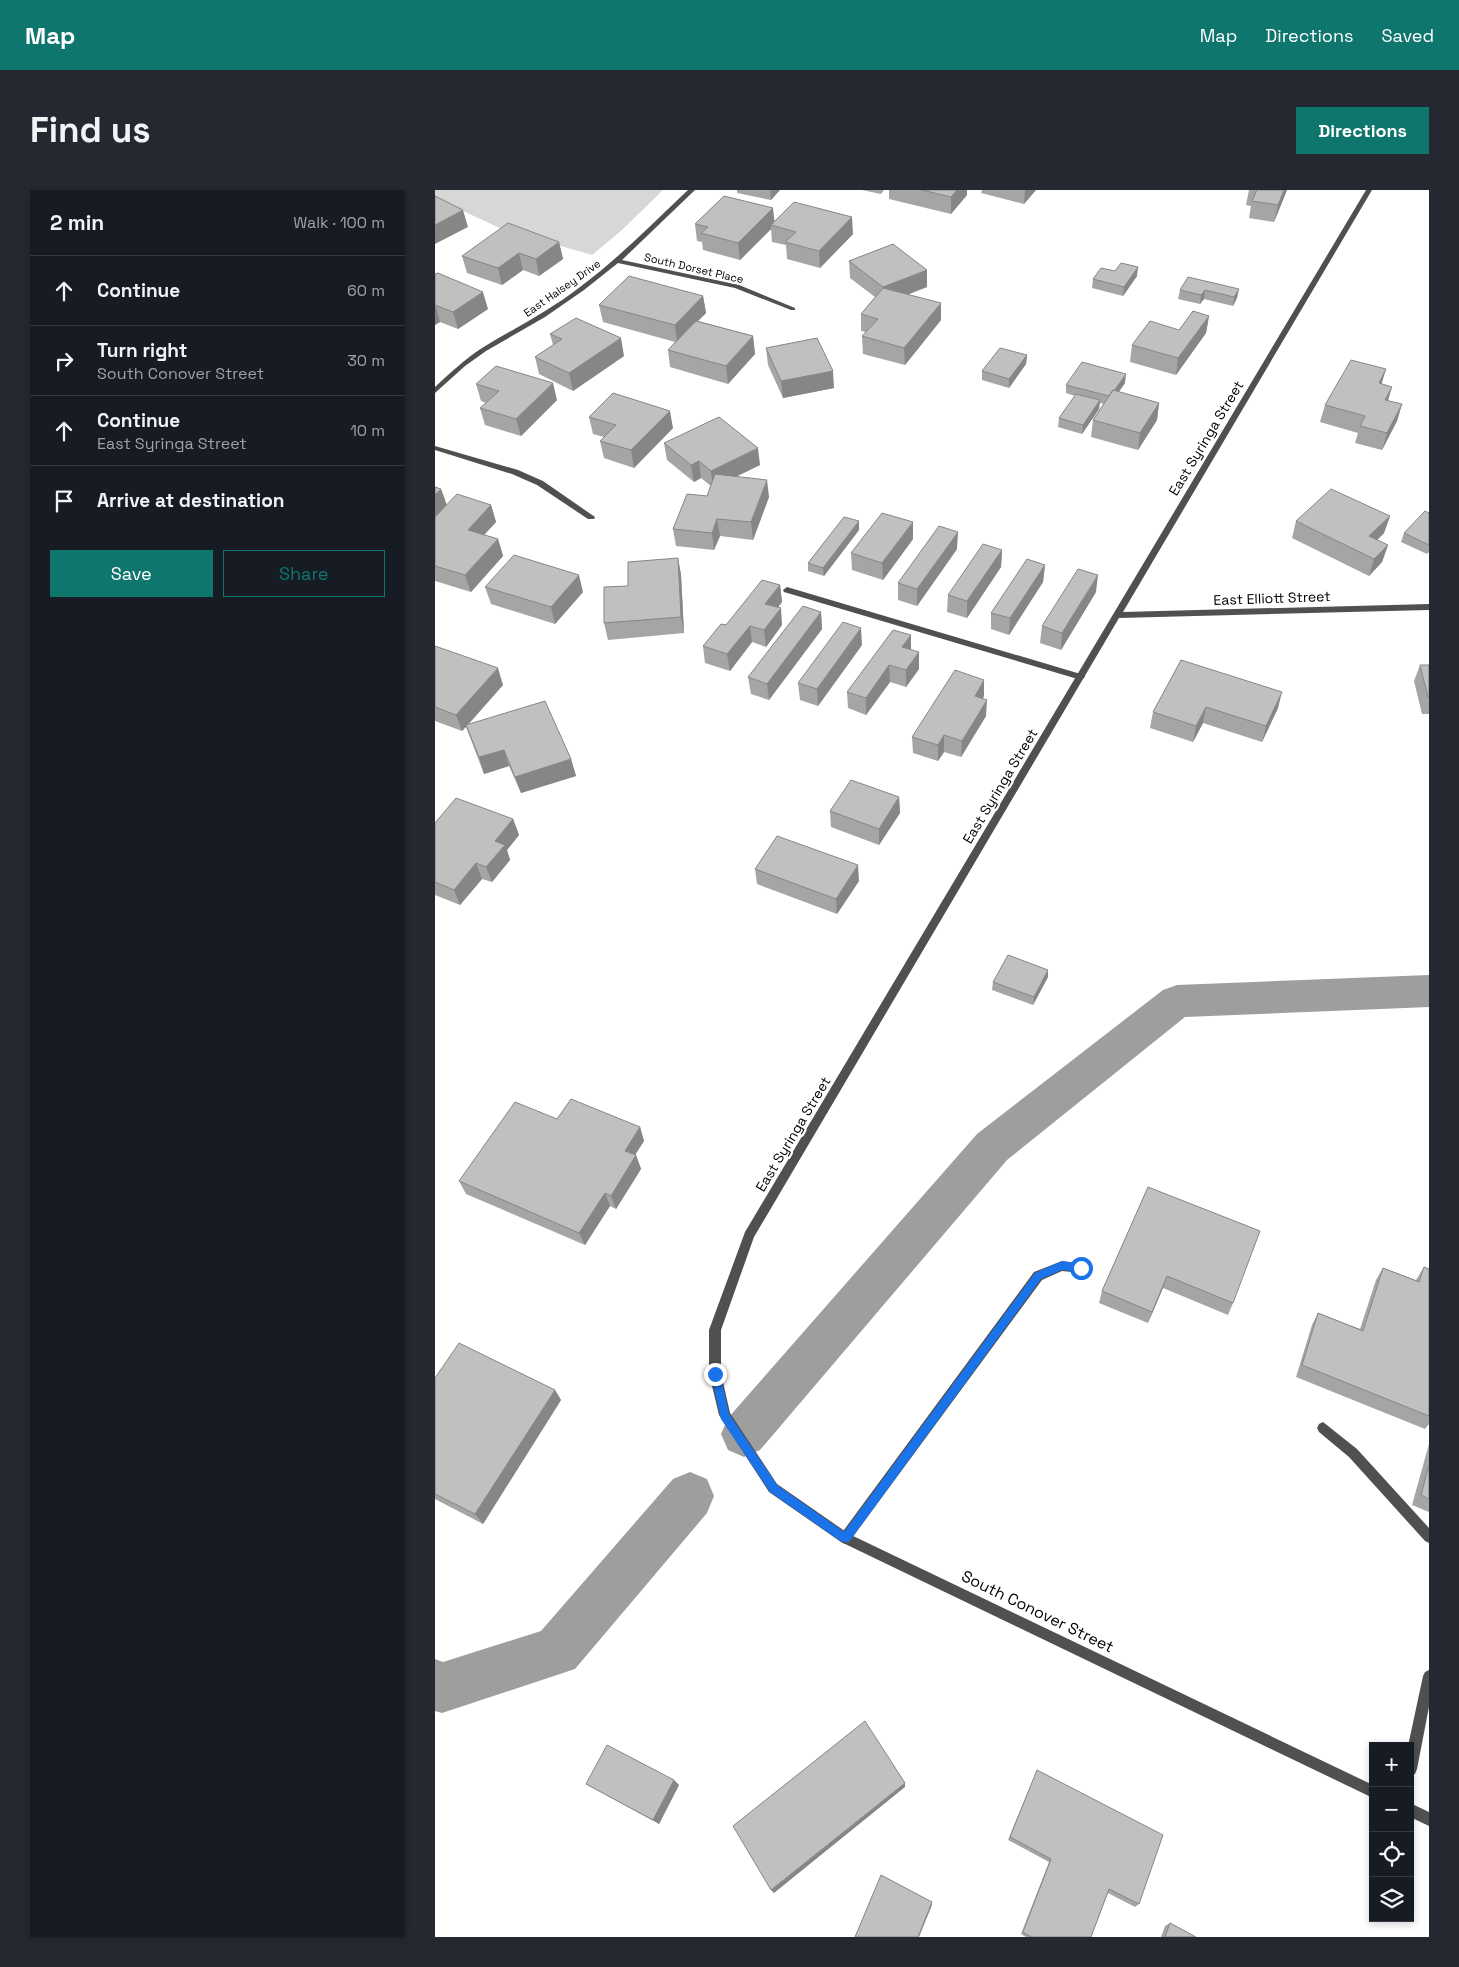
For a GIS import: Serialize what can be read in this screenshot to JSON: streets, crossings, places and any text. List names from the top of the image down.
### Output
{
  "streets": {
    "street": [
      "South Dorset Place",
      "East Halsey Drive",
      "East Syringa Street",
      "East Elliott Street",
      "South Conover Street"
    ]
  },
  "crossings": [
    ["South Dorset Place", "East Halsey Drive"],
    ["East Syringa Street", "East Elliott Street"],
    ["East Syringa Street", "South Conover Street"]
  ],
  "page": {
    "header": "Map",
    "nav": ["Map", "Directions", "Saved"],
    "buttons": [
      "Directions",
      ["Save", "Share"]
    ],
    "title": "Find us",
    "heading": ["2 min", "Walk · 100 m"],
    "list": [
      ["Continue", "60 m"],
      ["Turn right", "South Conover Street", "30 m"],
      ["Continue", "East Syringa Street", "10 m"],
      "Arrive at destination"
    ],
    "map_buttons": ["+", "−"]
  }
}
